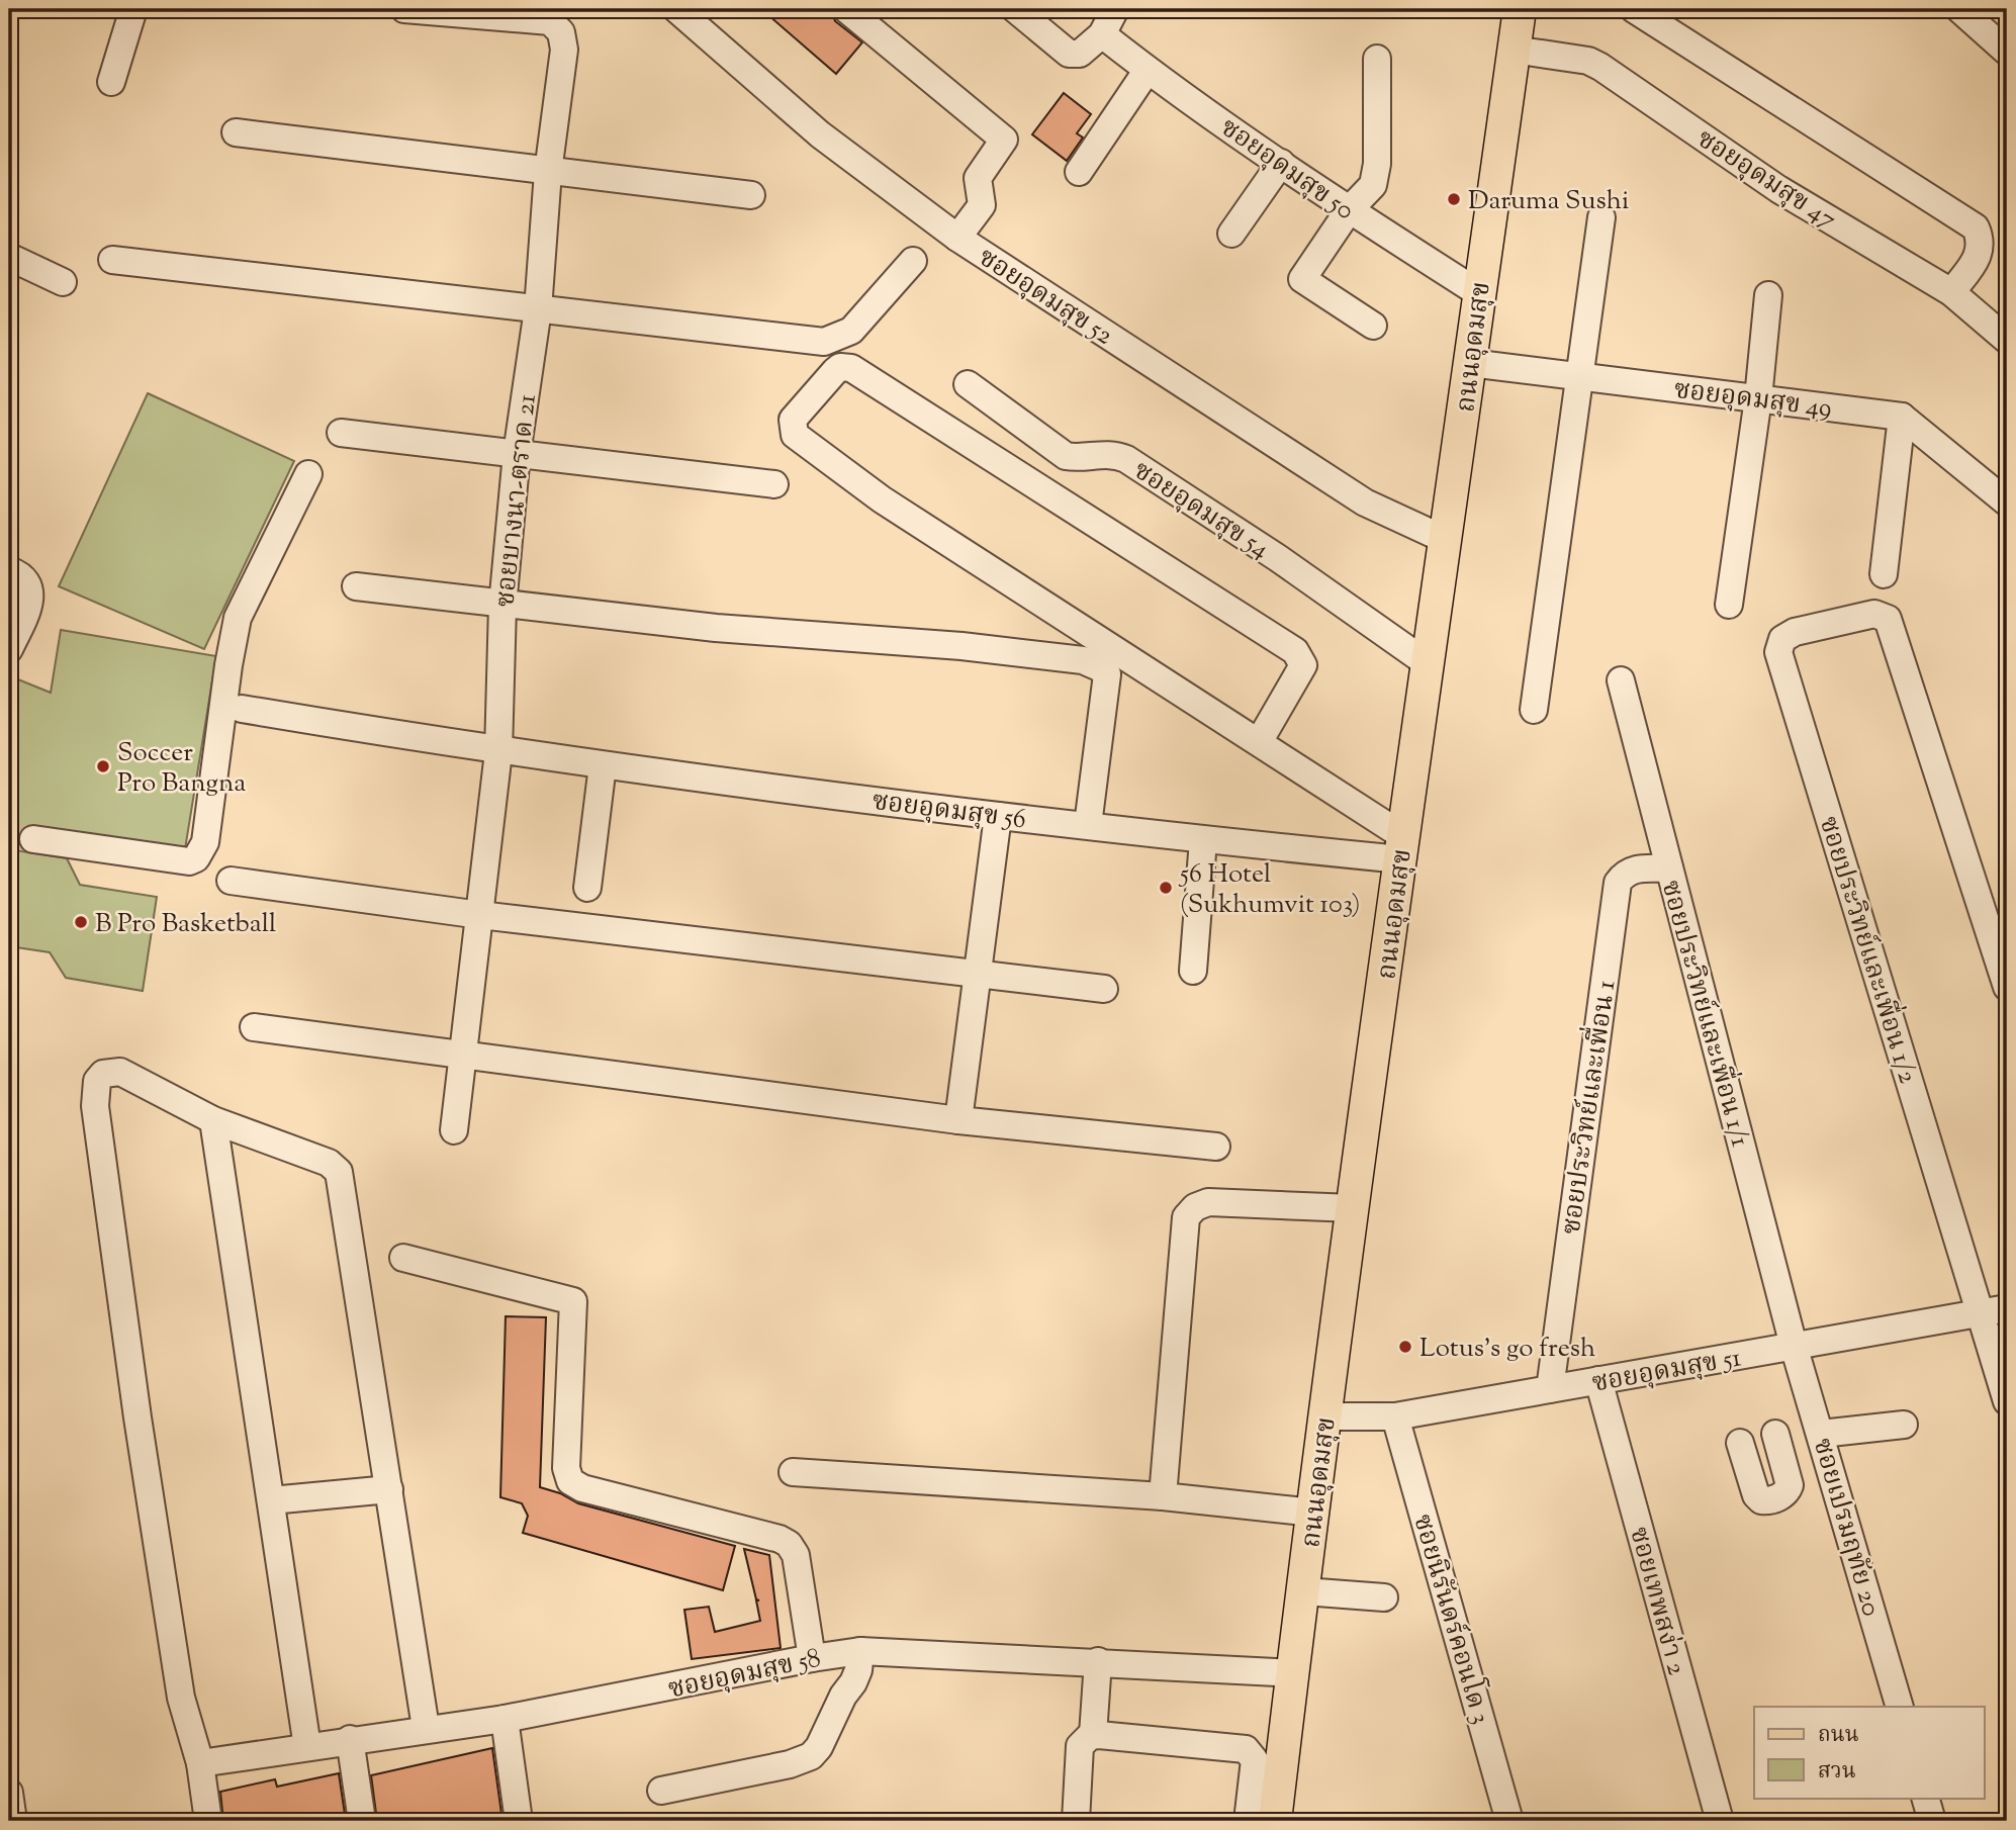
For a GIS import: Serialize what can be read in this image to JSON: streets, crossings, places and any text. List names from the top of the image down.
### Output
{
  "streets": {
    "main road": ["ถนนอุดมสุข"],
    "street": [
      "ซอยอุดมสุข 50",
      "ซอยอุดมสุข 47",
      "ซอยอุดมสุข 52",
      "ซอยอุดมสุข 49",
      "ซอยบางนา-ตราด 21",
      "ซอยอุดมสุข 54",
      "ซอยอุดมสุข 56",
      "ซอยประวิทย์และเพื่อน 1/2",
      "ซอยประวิทย์และเพื่อน 1/1",
      "ซอยประวิทย์และเพื่อน 1",
      "ซอยอุดมสุข 51",
      "ซอยเปรมฤทัย 20",
      "ซอยเทพสง่า 2",
      "ซอยนิรันดร์คอนโด 3",
      "ซอยอุดมสุข 58"
    ]
  },
  "crossings": [
    ["ซอยอุดมสุข 50", "ถนนอุดมสุข"],
    ["ซอยอุดมสุข 47", "ถนนอุดมสุข"],
    ["ซอยอุดมสุข 52", "ถนนอุดมสุข"],
    ["ถนนอุดมสุข", "ซอยอุดมสุข 49"],
    ["ถนนอุดมสุข", "ซอยอุดมสุข 54"],
    ["ถนนอุดมสุข", "ซอยอุดมสุข 56"],
    ["ถนนอุดมสุข", "ซอยอุดมสุข 51"],
    ["ถนนอุดมสุข", "ซอยอุดมสุข 58"],
    ["ซอยบางนา-ตราด 21", "ซอยอุดมสุข 56"],
    ["ซอยประวิทย์และเพื่อน 1/2", "ซอยอุดมสุข 51"],
    ["ซอยประวิทย์และเพื่อน 1/1", "ซอยประวิทย์และเพื่อน 1"],
    ["ซอยประวิทย์และเพื่อน 1/1", "ซอยอุดมสุข 51"],
    ["ซอยประวิทย์และเพื่อน 1/1", "ซอยเปรมฤทัย 20"],
    ["ซอยประวิทย์และเพื่อน 1", "ซอยอุดมสุข 51"],
    ["ซอยอุดมสุข 51", "ซอยเปรมฤทัย 20"],
    ["ซอยอุดมสุข 51", "ซอยเทพสง่า 2"],
    ["ซอยอุดมสุข 51", "ซอยนิรันดร์คอนโด 3"]
  ],
  "places": [
    "Daruma Sushi",
    "Soccer Pro Bangna",
    "56 Hotel (Sukhumvit 103)",
    "B Pro Basketball",
    "Lotus's go fresh"
  ],
  "legend": ["ถนน", "สวน"]
}
